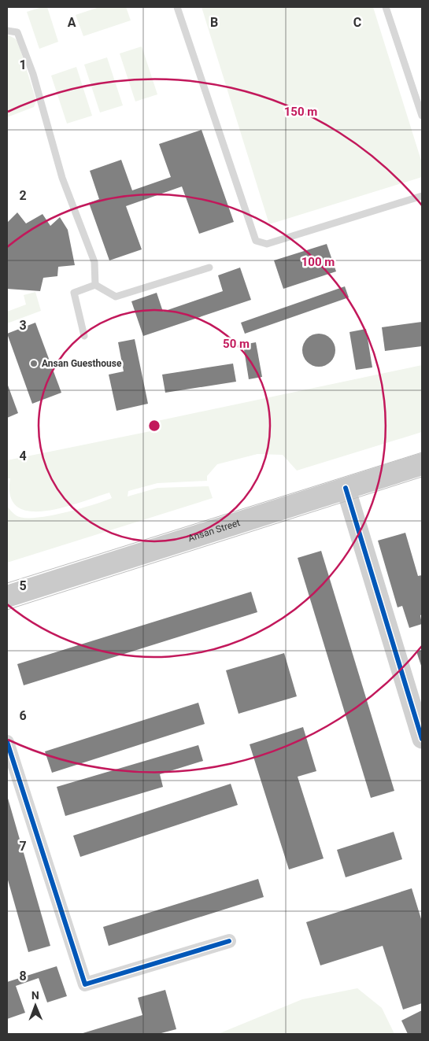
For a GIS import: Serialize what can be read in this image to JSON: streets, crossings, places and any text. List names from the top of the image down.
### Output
{
  "streets": {
    "main road": ["Ansan Street"]
  },
  "places": ["Ansan Guesthouse"],
  "north": "top",
  "grid": {
    "columns": ["A", "B", "C"],
    "rows": [
      "1",
      "2",
      "3",
      "4",
      "5",
      "6",
      "7",
      "8"
    ]
  },
  "rings": ["150 m", "100 m", "50 m"]
}
